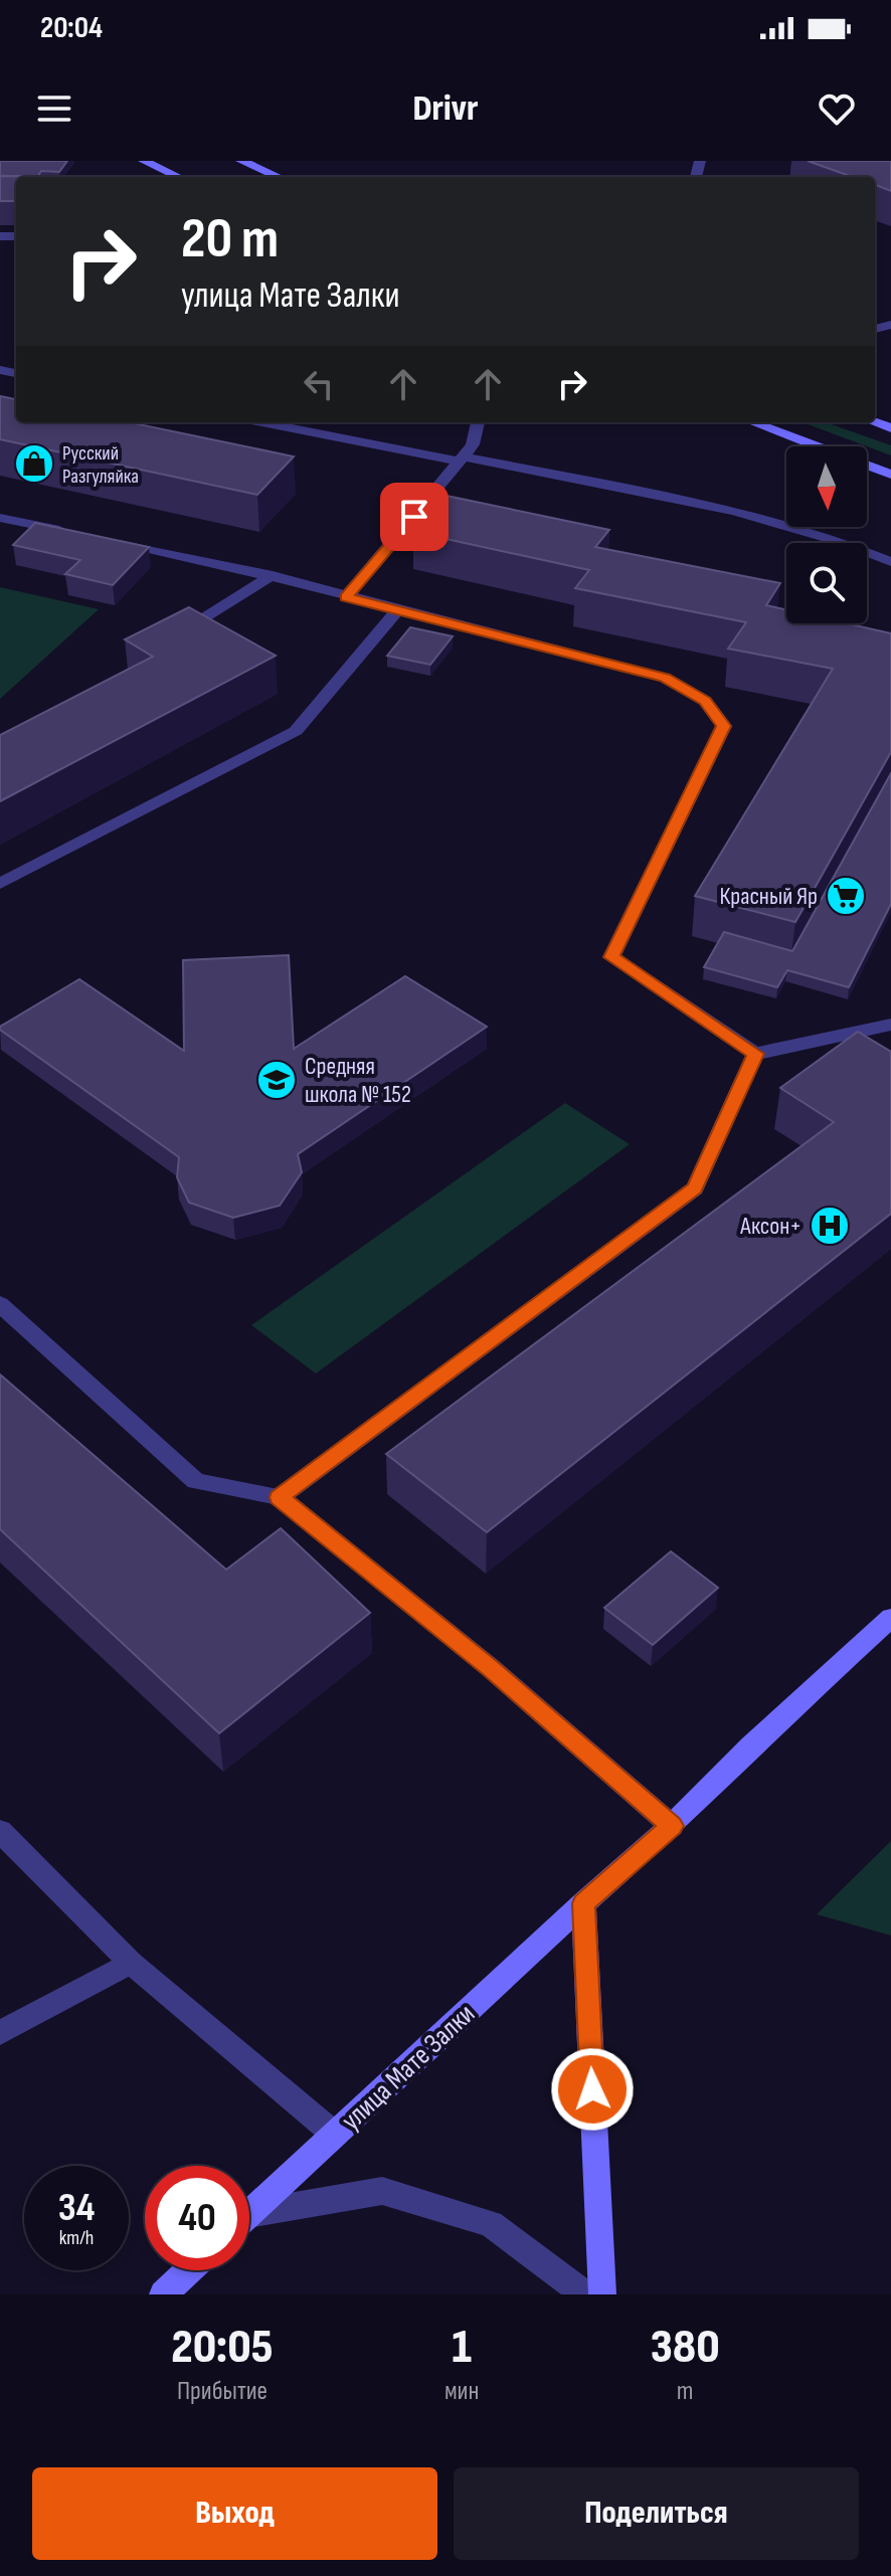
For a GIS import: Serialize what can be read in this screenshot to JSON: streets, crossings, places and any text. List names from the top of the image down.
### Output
{
  "streets": {
    "street": ["улица Мате Залки"]
  },
  "places": {
    "shop": ["Русский Разгуляйка"],
    "supermarket": ["Красный Яр"],
    "school or university": ["Средняя школа № 152"],
    "hospital": ["Аксон+"]
  },
  "north": "bottom",
  "page": {
    "status": "20:04",
    "header": "Drivr",
    "turn": ["20 m", "улица Мате Залки"],
    "speed": "34 km/h",
    "limit": "40",
    "eta": [
      "20:05",
      "Прибытие",
      "1",
      "мин",
      "380",
      "m"
    ],
    "buttons": ["Выход", "Поделиться"]
  }
}
